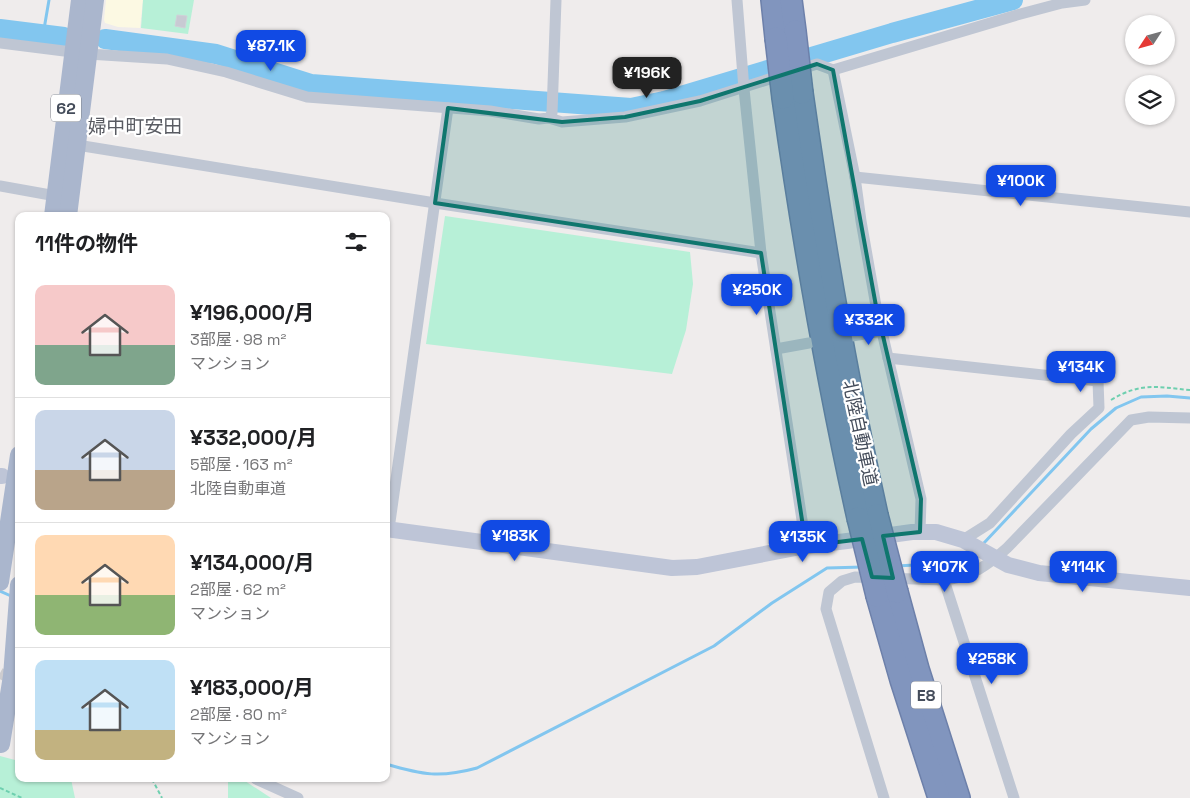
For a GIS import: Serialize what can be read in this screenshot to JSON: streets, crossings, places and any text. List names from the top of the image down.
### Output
{
  "streets": {
    "highway": ["北陸自動車道", "E8"],
    "main road": ["62"]
  },
  "districts": ["婦中町安田"],
  "north": "bottom left",
  "page": {
    "price": [
      "¥87.1K",
      "¥196K",
      "¥100K",
      "¥250K",
      "¥332K",
      "¥134K",
      "¥183K",
      "¥135K",
      "¥107K",
      "¥114K",
      "¥258K"
    ],
    "heading": "11件の物件",
    "list": [
      {
        "name": "¥196,000/月",
        "note": "3部屋 · 98 m² · マンション"
      },
      {
        "name": "¥332,000/月",
        "note": "5部屋 · 163 m² · 北陸自動車道"
      },
      {
        "name": "¥134,000/月",
        "note": "2部屋 · 62 m² · マンション"
      },
      {
        "name": "¥183,000/月",
        "note": "2部屋 · 80 m² · マンション"
      }
    ]
  }
}
